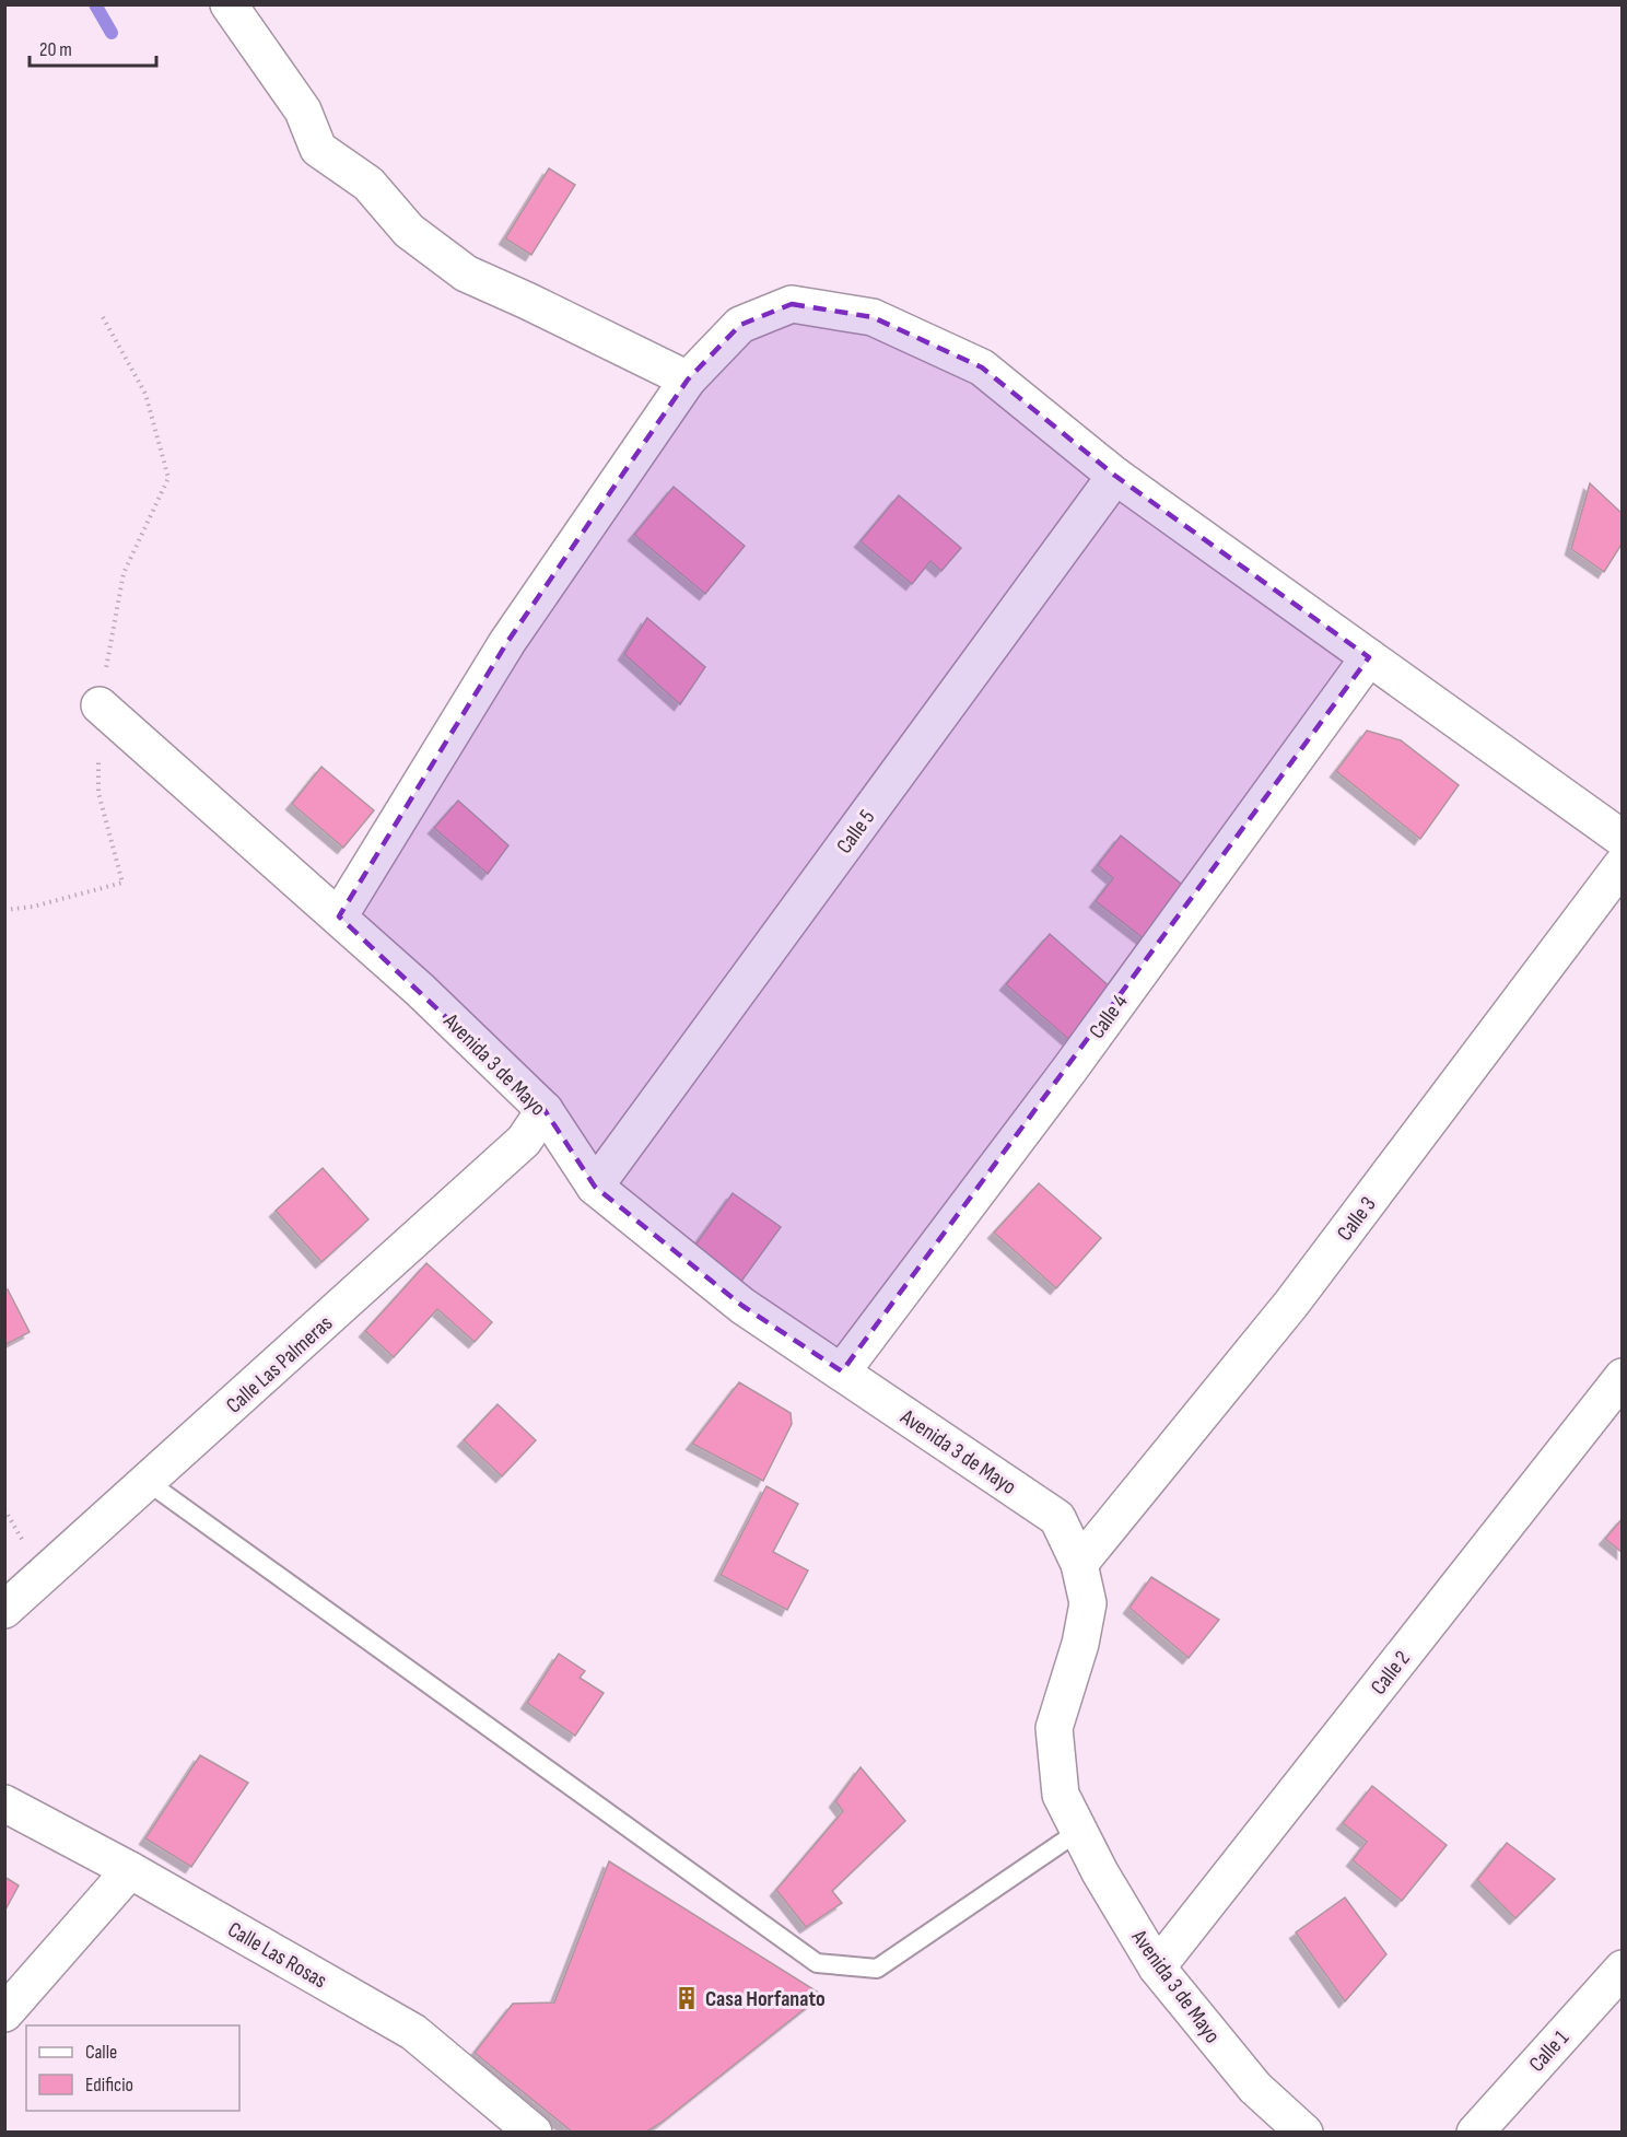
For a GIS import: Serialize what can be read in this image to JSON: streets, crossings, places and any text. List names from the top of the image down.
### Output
{
  "streets": {
    "street": [
      "Calle 5",
      "Calle 4",
      "Avenida 3 de Mayo",
      "Calle 3",
      "Calle Las Palmeras",
      "Calle 2",
      "Calle Las Rosas",
      "Calle 1"
    ]
  },
  "crossings": [
    ["Calle 5", "Avenida 3 de Mayo"],
    ["Calle 4", "Avenida 3 de Mayo"],
    ["Avenida 3 de Mayo", "Calle 3"],
    ["Avenida 3 de Mayo", "Calle Las Palmeras"],
    ["Avenida 3 de Mayo", "Calle 2"]
  ],
  "places": {
    "building": ["Casa Horfanato"]
  },
  "legend": ["Calle", "Edificio"],
  "scale_bar": "20 m"
}
